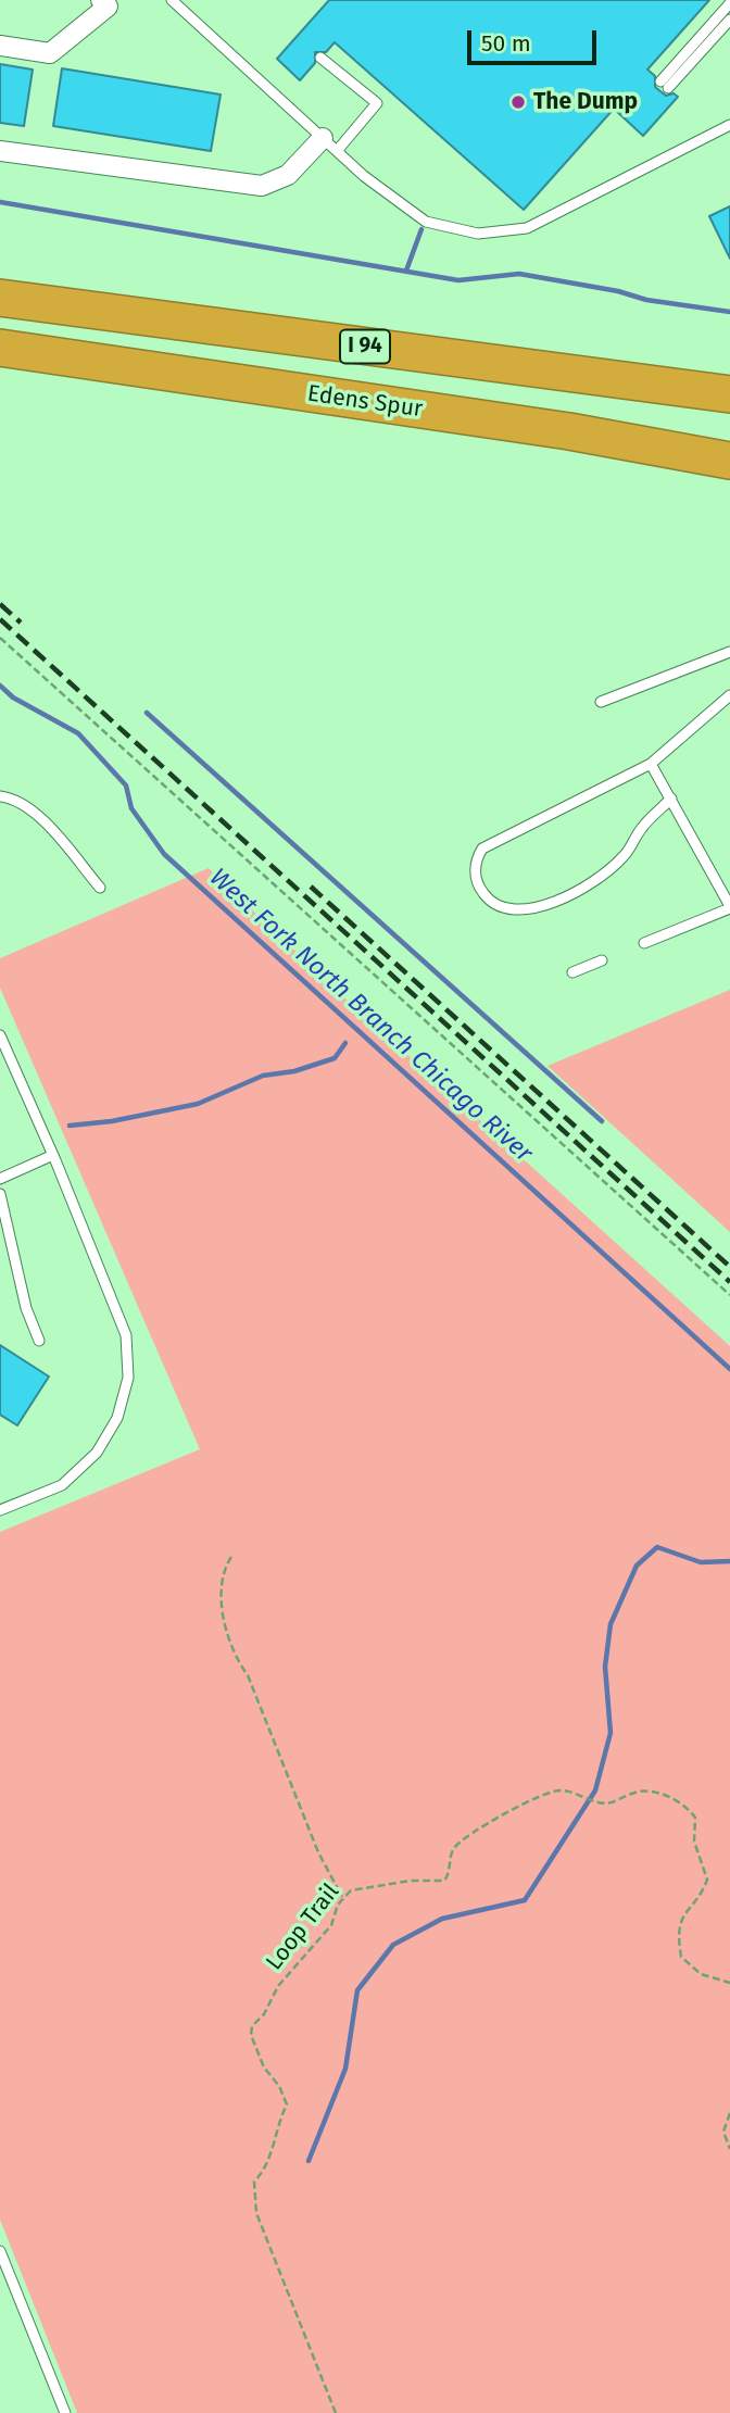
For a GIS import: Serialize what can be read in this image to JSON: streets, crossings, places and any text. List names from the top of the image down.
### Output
{
  "streets": {
    "highway": ["I 94", "Edens Spur"],
    "path": ["Loop Trail"]
  },
  "water": ["West Fork North Branch Chicago River"],
  "places": ["The Dump"],
  "scale_bar": "50 m"
}
